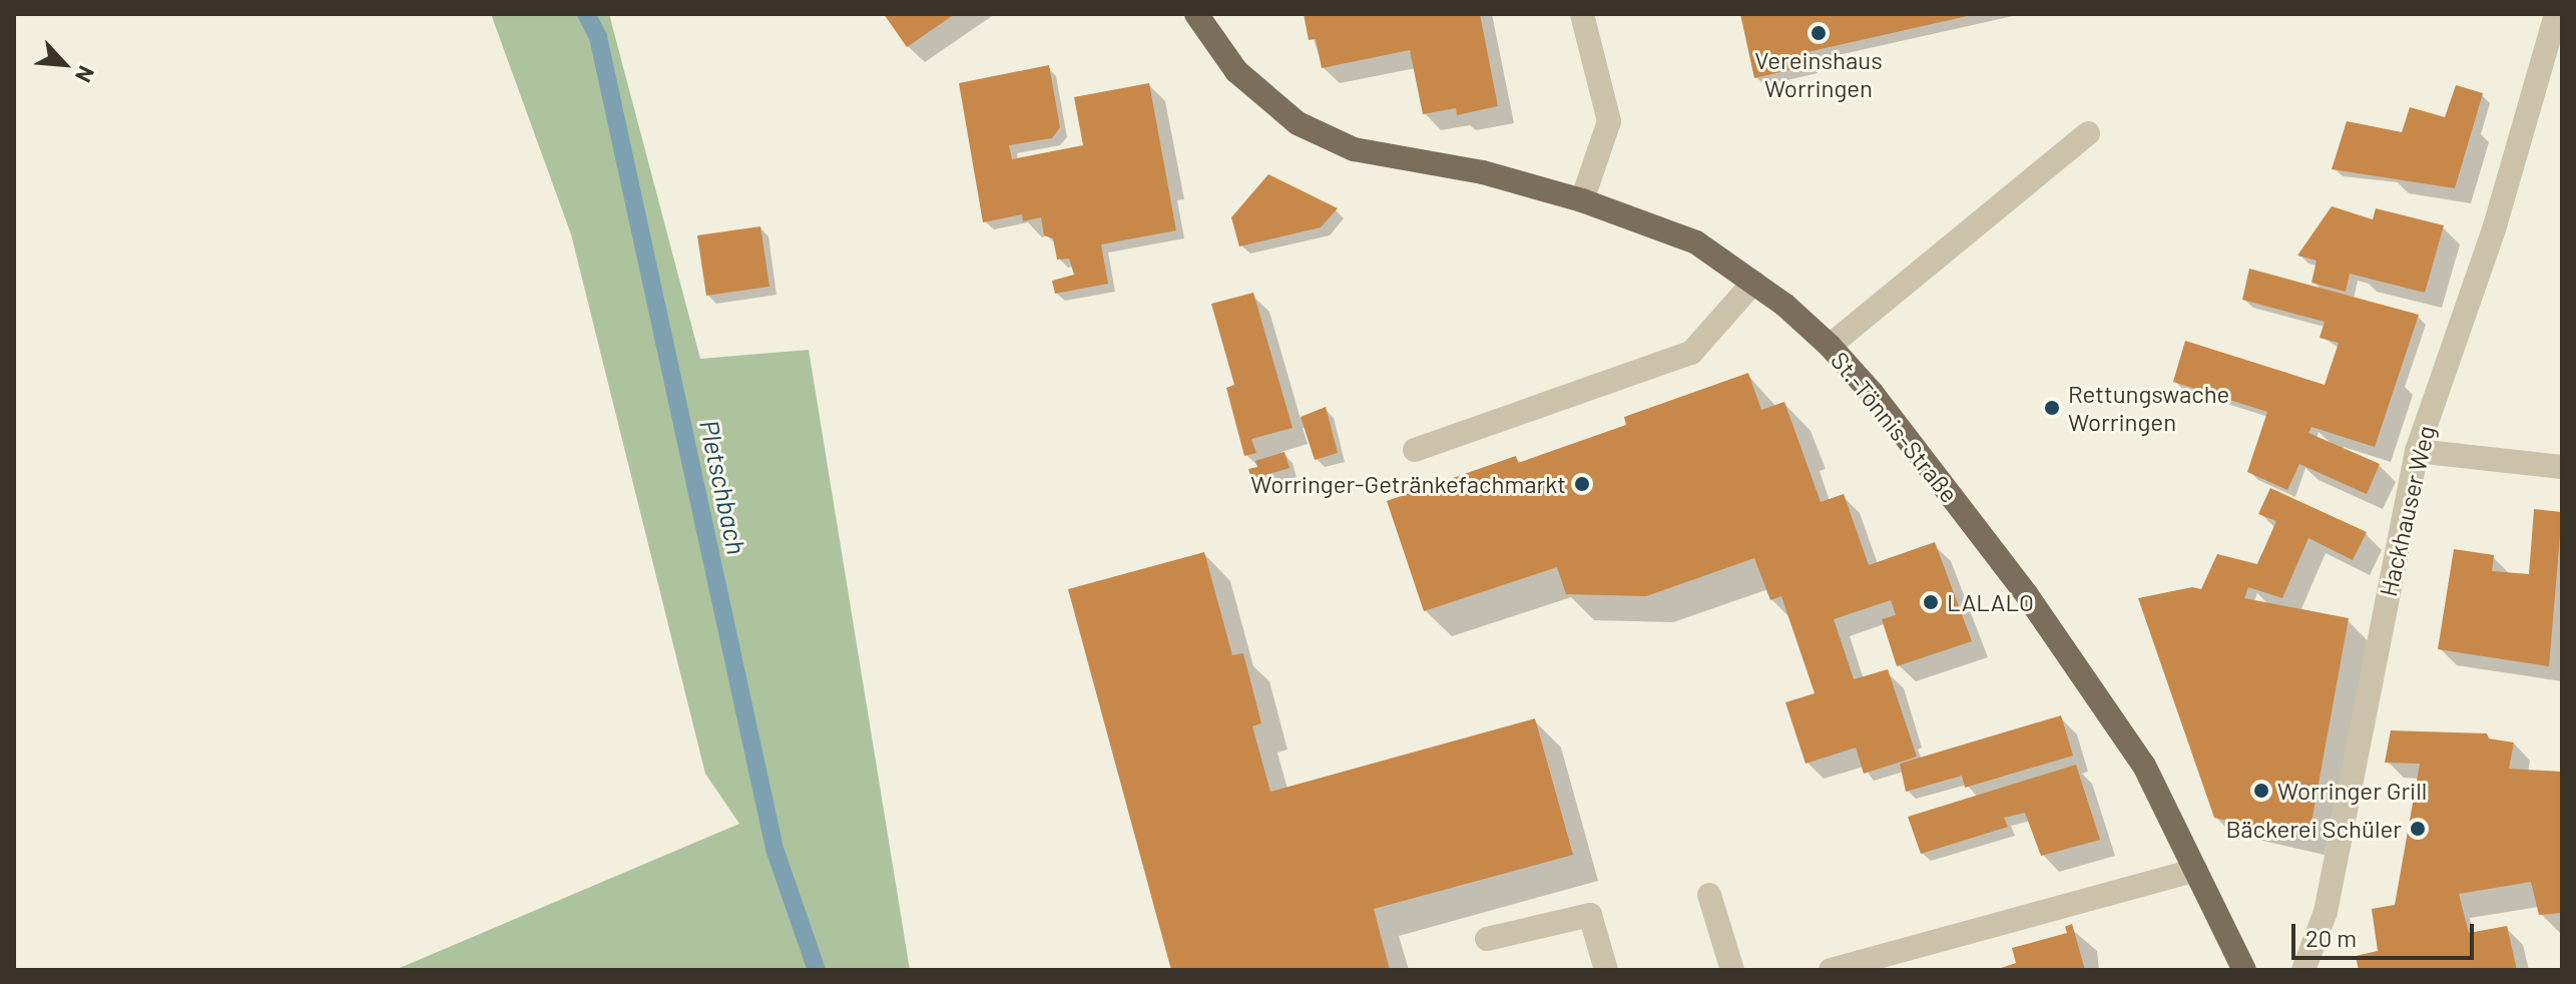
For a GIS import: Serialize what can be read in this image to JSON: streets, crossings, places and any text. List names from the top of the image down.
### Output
{
  "streets": {
    "main road": ["St.-Tönnis-Straße"],
    "street": ["Hackhauser Weg"]
  },
  "water": ["Pletschbach"],
  "places": [
    "Vereinshaus Worringen",
    "Rettungswache Worringen",
    "Worringer-Getränkefachmarkt",
    "LALALO",
    "Worringer Grill",
    "Bäckerei Schüler"
  ],
  "scale_bar": "20 m",
  "north": "bottom right"
}
